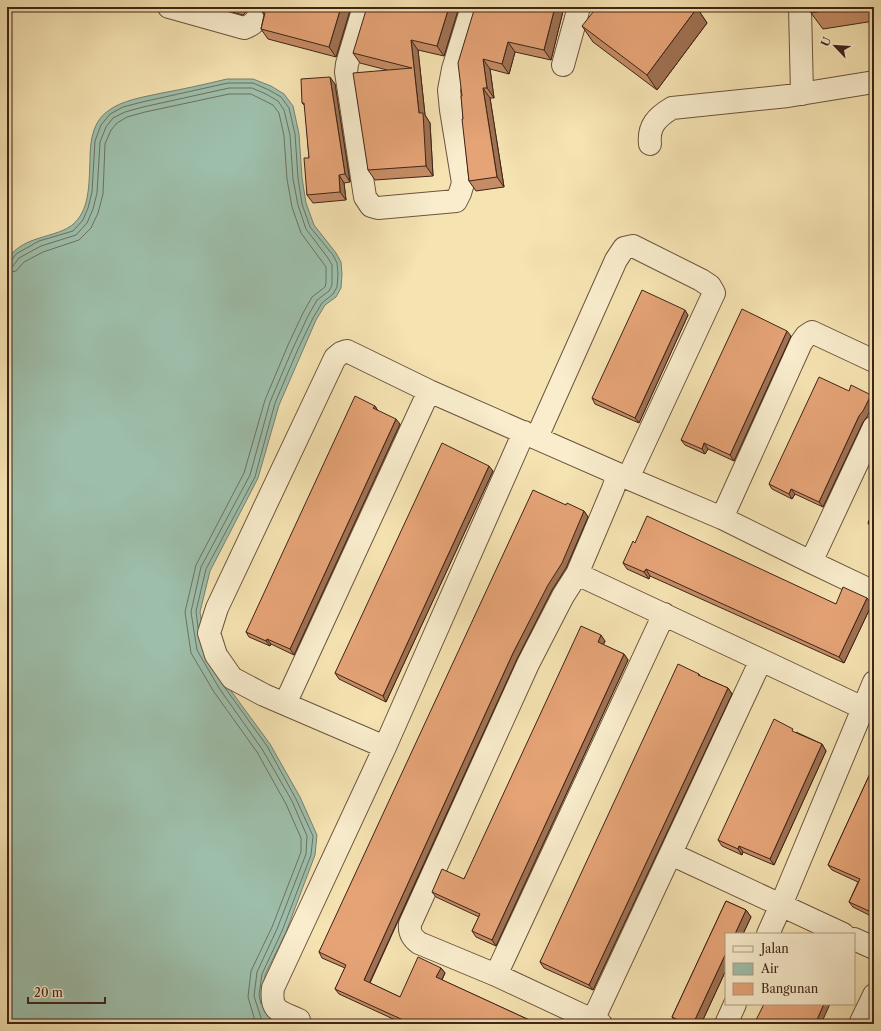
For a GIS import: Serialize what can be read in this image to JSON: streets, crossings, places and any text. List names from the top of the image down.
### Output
{
  "legend": ["Jalan", "Air", "Bangunan"],
  "scale_bar": "20 m",
  "north": "top left"
}
